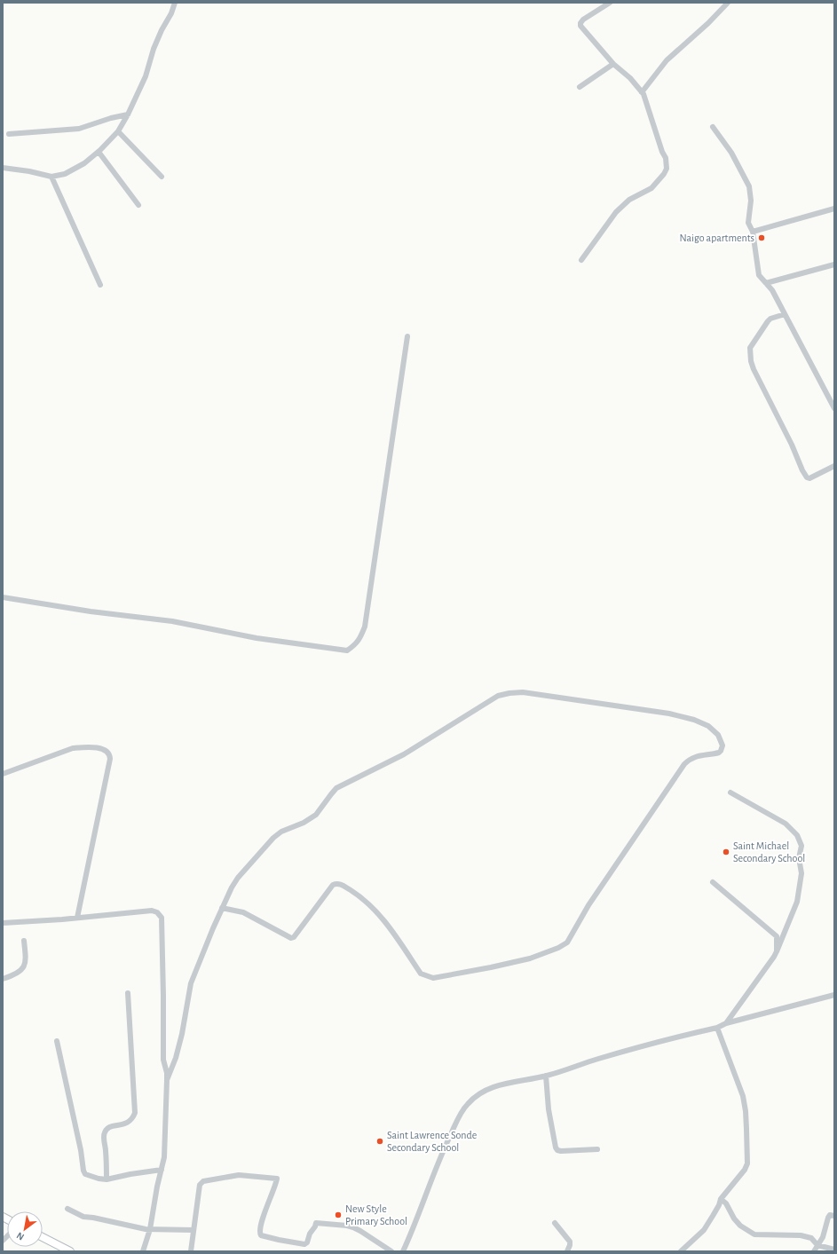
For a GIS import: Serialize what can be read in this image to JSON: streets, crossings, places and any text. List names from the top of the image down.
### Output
{
  "places": [
    "Naigo apartments",
    "Saint Michael Secondary School",
    "Saint Lawrence Sonde Secondary School",
    "New Style Primary School"
  ],
  "north": "bottom left"
}
